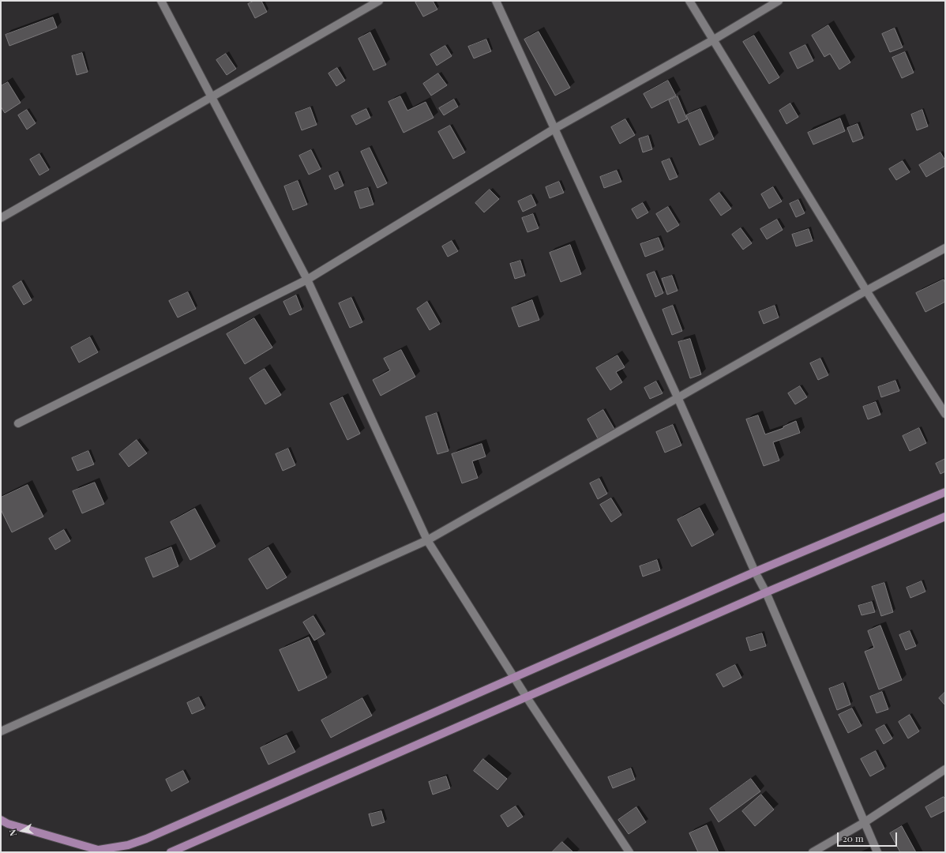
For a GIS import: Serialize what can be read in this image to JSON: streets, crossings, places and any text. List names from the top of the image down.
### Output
{
  "scale_bar": "20 m",
  "north": "left"
}
